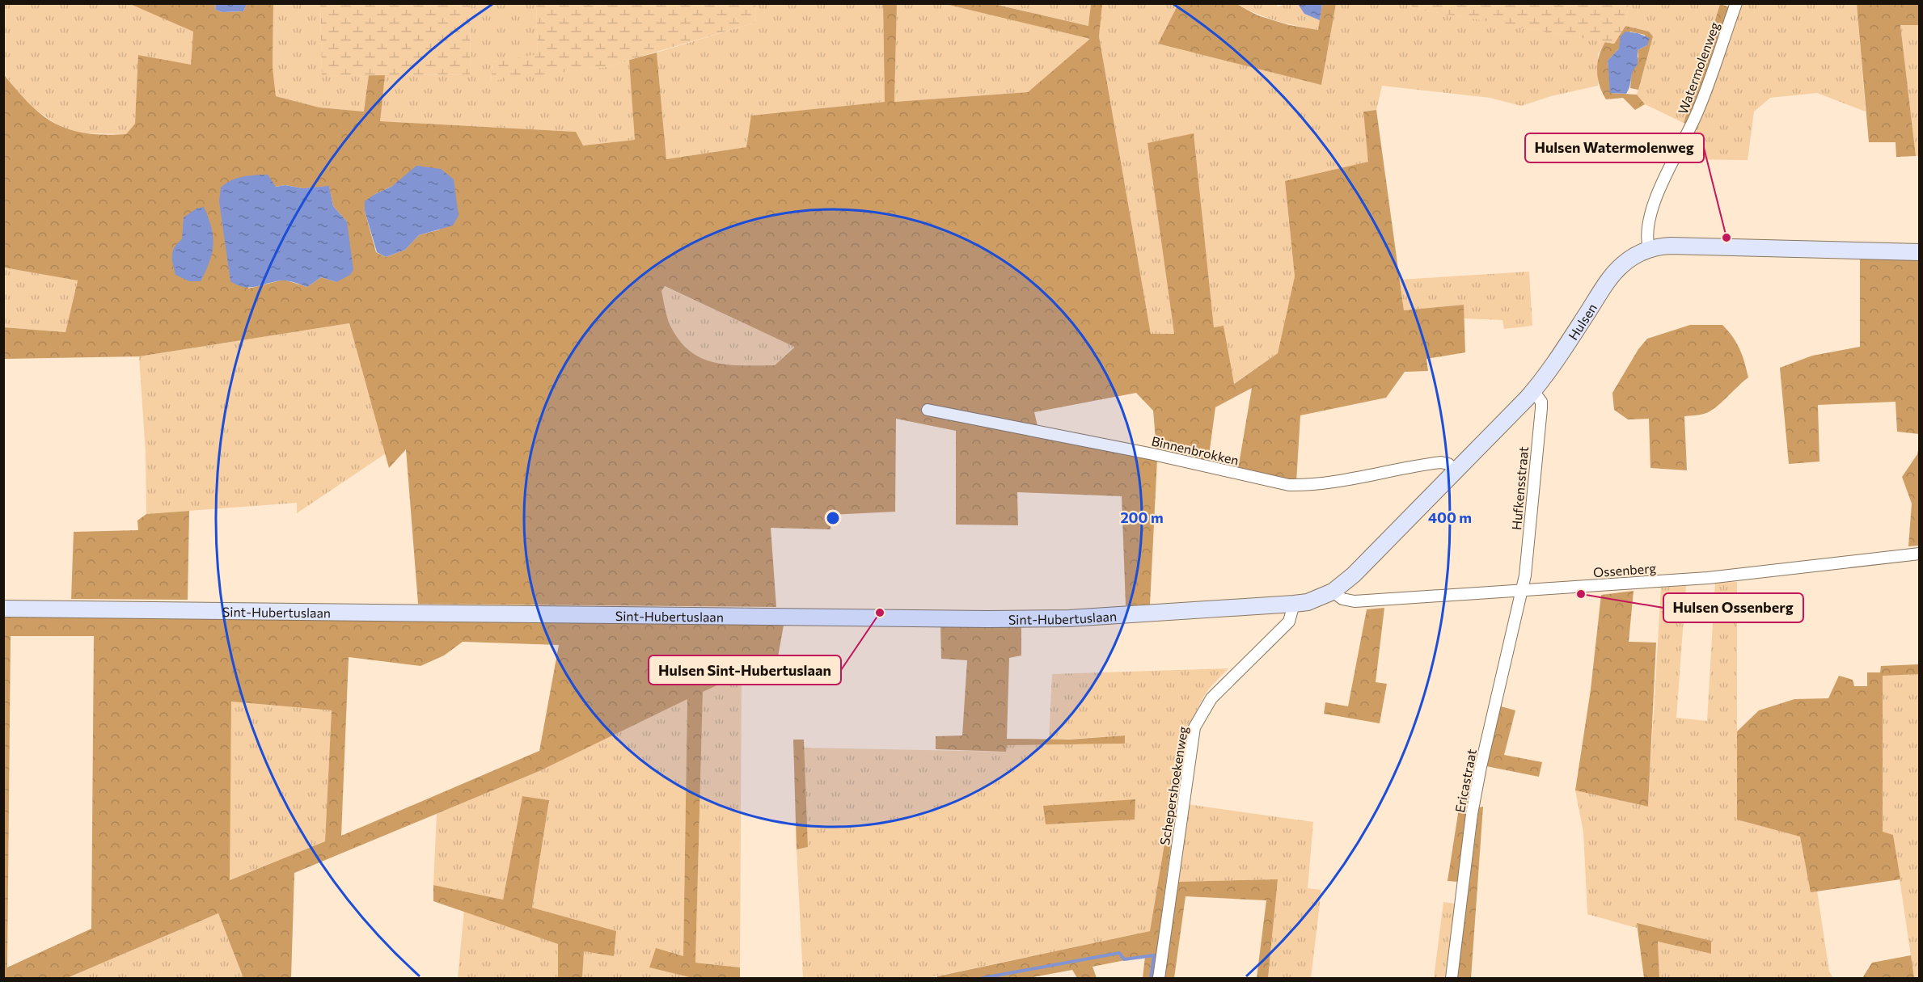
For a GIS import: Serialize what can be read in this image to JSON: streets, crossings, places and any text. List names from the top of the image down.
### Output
{
  "streets": {
    "street": [
      "Watermolenweg",
      "Hulsen",
      "Binnenbrokken",
      "Hufkensstraat",
      "Ossenberg",
      "Sint-Hubertuslaan",
      "Ericastraat",
      "Schepershoekenweg"
    ]
  },
  "crossings": [
    ["Watermolenweg", "Hulsen"],
    ["Hulsen", "Binnenbrokken"],
    ["Hulsen", "Hufkensstraat"],
    ["Hulsen", "Ossenberg"],
    ["Hulsen", "Sint-Hubertuslaan"],
    ["Hufkensstraat", "Ossenberg"],
    ["Hufkensstraat", "Ericastraat"],
    ["Ossenberg", "Sint-Hubertuslaan"],
    ["Ossenberg", "Ericastraat"],
    ["Sint-Hubertuslaan", "Schepershoekenweg"]
  ],
  "places": ["Hulsen Watermolenweg", "Hulsen Ossenberg", "Hulsen Sint-Hubertuslaan"],
  "rings": ["200 m", "400 m"]
}
